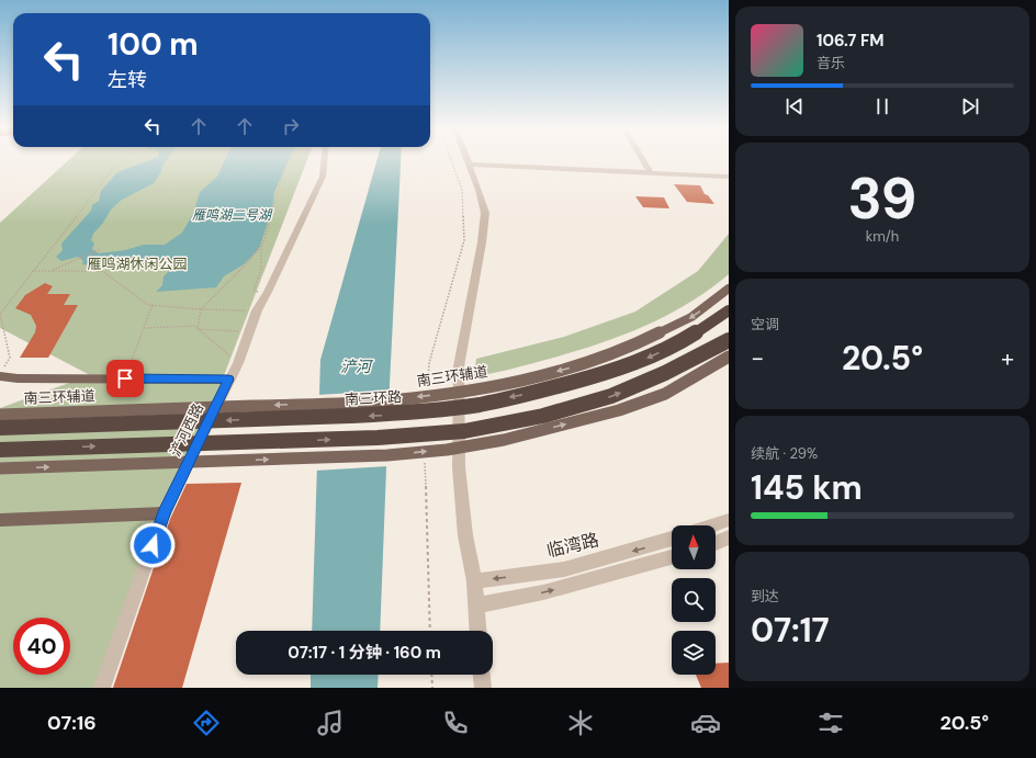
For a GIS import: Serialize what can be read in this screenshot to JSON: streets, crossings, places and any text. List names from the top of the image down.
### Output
{
  "streets": {
    "highway": ["南三环路"],
    "main road": ["南三环辅道"],
    "street": ["浐河西路", "临湾路"]
  },
  "water": ["雁鸣湖二号湖", "浐河"],
  "parks": ["雁鸣湖休闲公园"],
  "north": "top",
  "page": {
    "turn": ["100 m", "左转"],
    "song": ["106.7 FM", "音乐"],
    "tile": [
      ["39", "km/h"],
      "空调",
      ["续航 · 29%", "145 km"],
      ["到达", "07:17"]
    ],
    "heat": ["−", "20.5°", "+"],
    "limit": "40",
    "trip": "07:17 · 1 分钟 · 160 m",
    "tabs": ["07:16", "20.5°"]
  }
}
